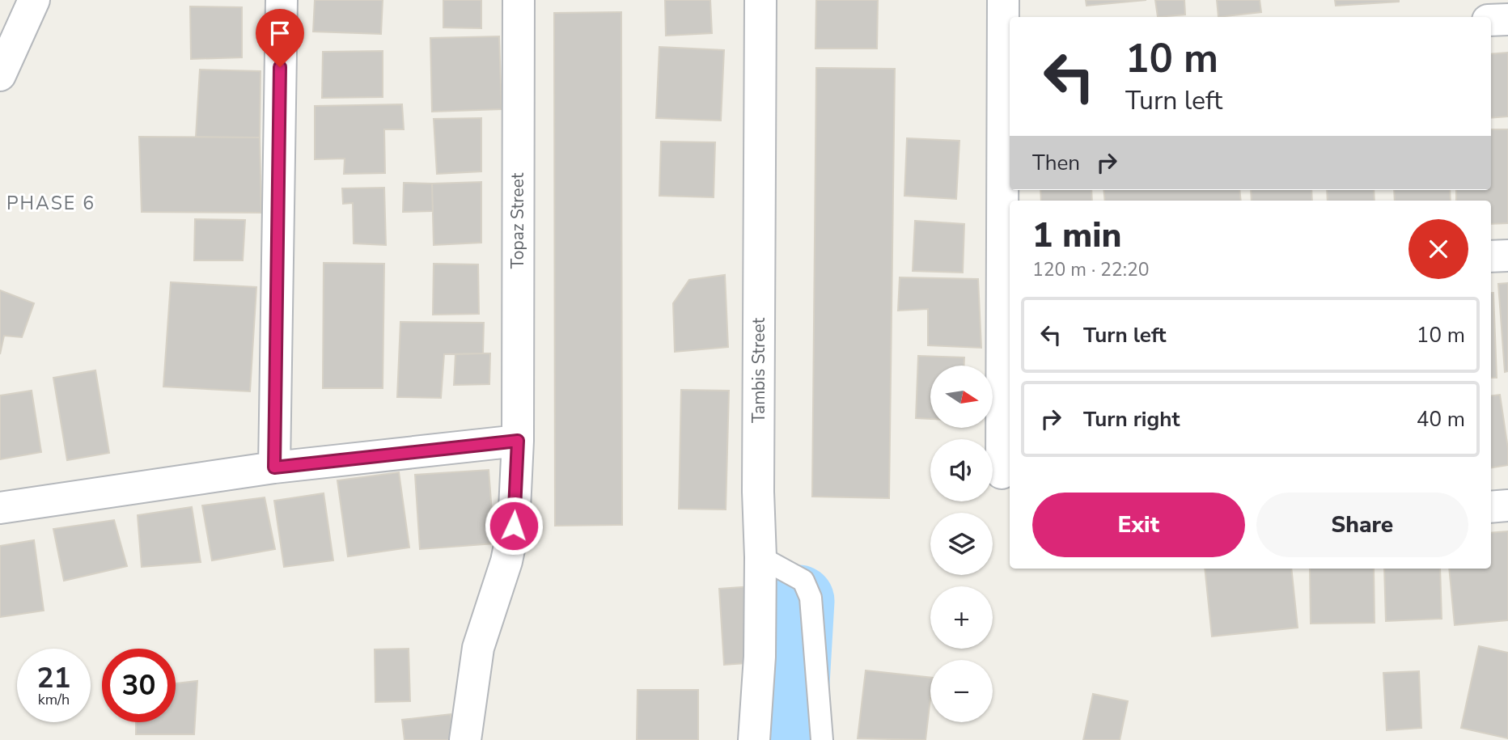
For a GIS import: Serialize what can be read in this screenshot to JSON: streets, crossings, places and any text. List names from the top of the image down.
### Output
{
  "streets": {
    "street": ["Topaz Street", "Tambis Street"]
  },
  "districts": ["PHASE 6"],
  "north": "right",
  "page": {
    "turn": ["10 m", "Turn left"],
    "then": "Then",
    "heading": ["1 min", "120 m · 22:20"],
    "list": [
      {
        "name": "Turn left",
        "value": "10 m"
      },
      {
        "name": "Turn right",
        "value": "40 m"
      }
    ],
    "map_buttons": ["+", "−"],
    "buttons": ["Exit", "Share"],
    "speed": "21 km/h",
    "limit": "30"
  }
}
